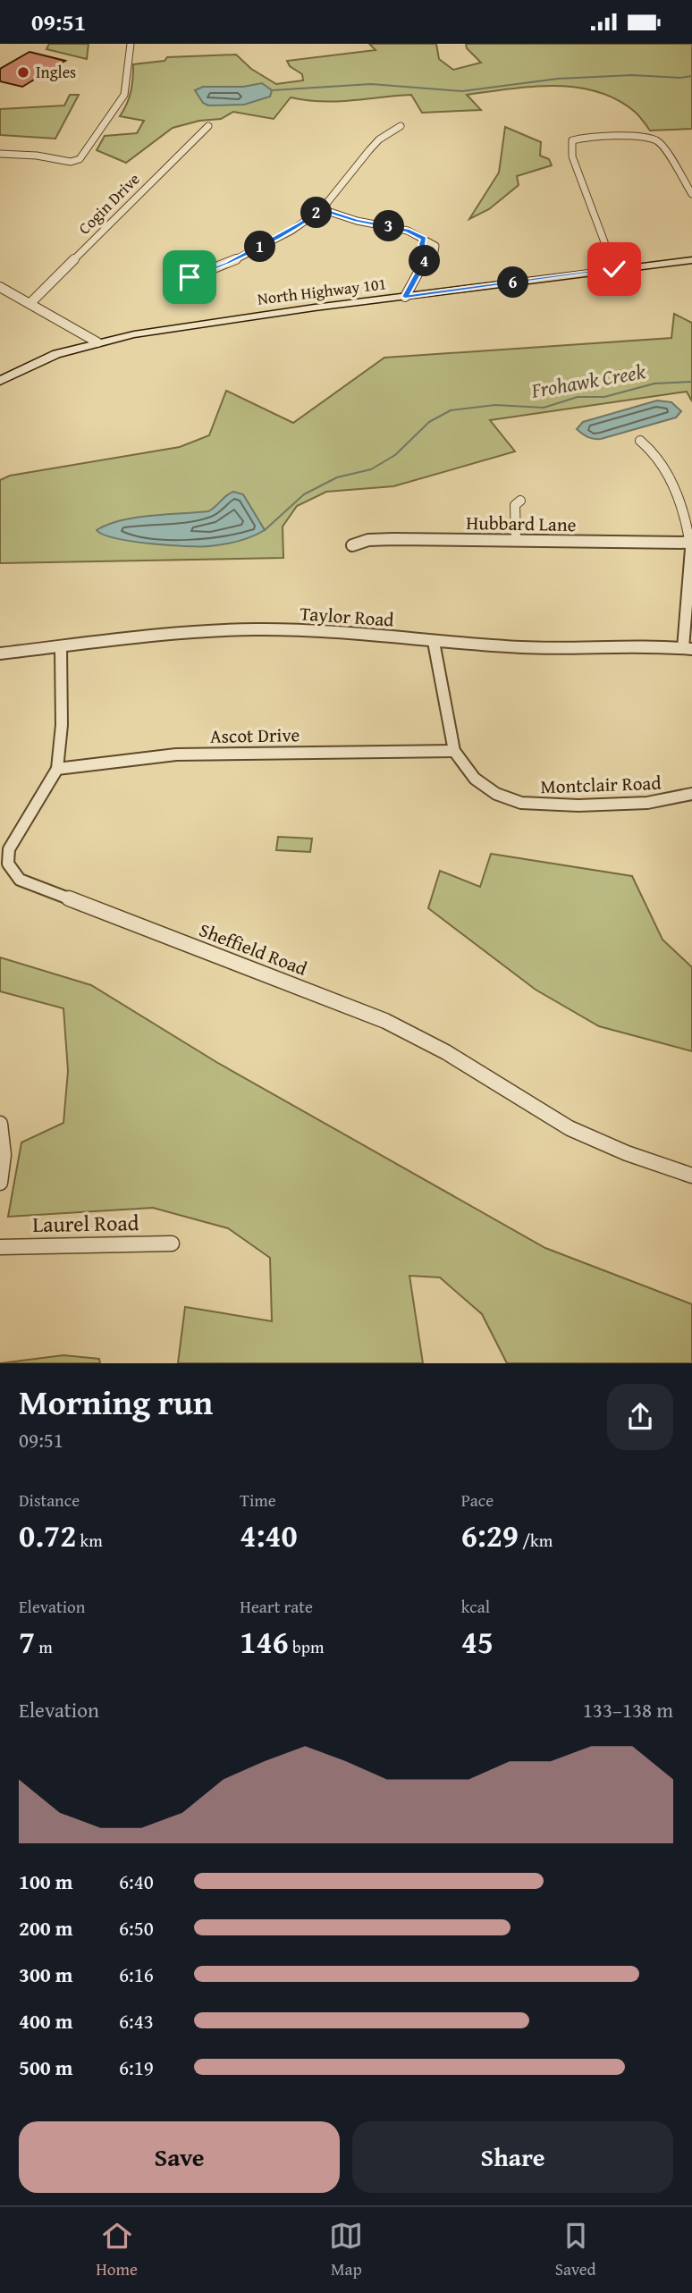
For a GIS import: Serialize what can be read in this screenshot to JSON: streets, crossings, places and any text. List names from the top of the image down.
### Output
{
  "streets": {
    "main road": ["North Highway 101"],
    "street": [
      "Cogin Drive",
      "Hubbard Lane",
      "Taylor Road",
      "Ascot Drive",
      "Montclair Road",
      "Sheffield Road",
      "Laurel Road"
    ]
  },
  "crossings": [
    ["Taylor Road", "Montclair Road"],
    ["Taylor Road", "Sheffield Road"],
    ["Ascot Drive", "Montclair Road"],
    ["Ascot Drive", "Sheffield Road"]
  ],
  "water": ["Frohawk Creek"],
  "places": ["Ingles"],
  "page": {
    "status": "09:51",
    "pins": [
      "2",
      "3",
      "1",
      "4",
      "6"
    ],
    "heading": ["Morning run", "09:51"],
    "stats": [
      ["Distance", "0.72 km"],
      ["Time", "4:40"],
      ["Pace", "6:29 /km"],
      ["Elevation", "7 m"],
      ["Heart rate", "146 bpm"],
      ["kcal", "45"]
    ],
    "chart": ["Elevation", "133–138 m"],
    "list": [
      {
        "name": "100 m",
        "note": "6:40"
      },
      {
        "name": "200 m",
        "note": "6:50"
      },
      {
        "name": "300 m",
        "note": "6:16"
      },
      {
        "name": "400 m",
        "note": "6:43"
      },
      {
        "name": "500 m",
        "note": "6:19"
      }
    ],
    "buttons": ["Save", "Share"],
    "tabs": ["Home", "Map", "Saved"]
  }
}
